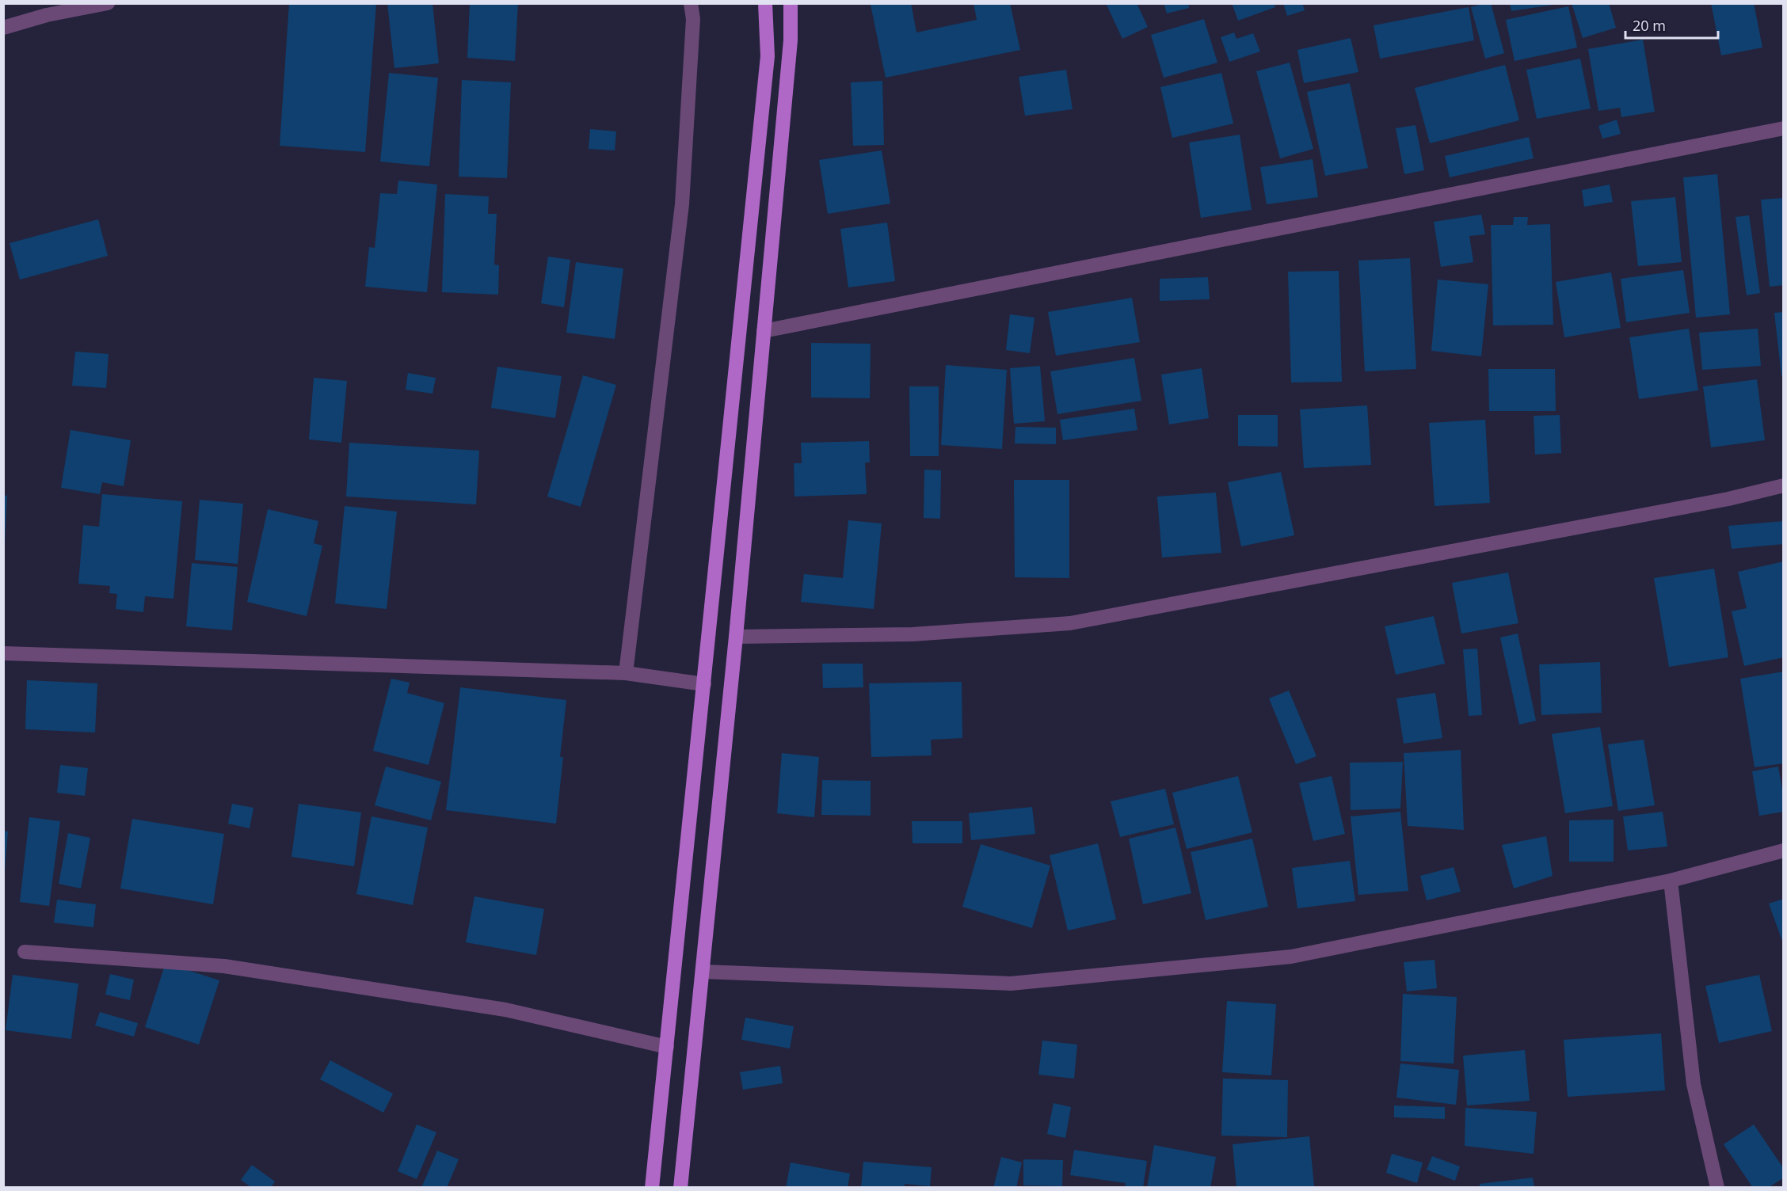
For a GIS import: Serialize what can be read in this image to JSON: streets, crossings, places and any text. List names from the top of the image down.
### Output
{
  "scale_bar": "20 m"
}
